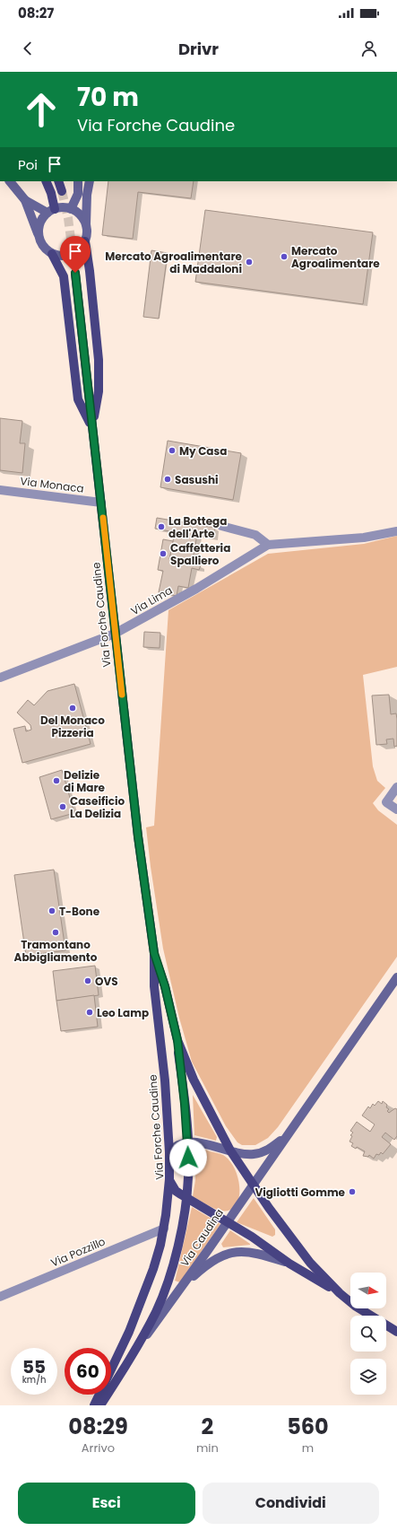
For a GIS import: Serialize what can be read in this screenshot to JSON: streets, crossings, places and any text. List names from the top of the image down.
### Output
{
  "streets": {
    "main road": ["Via Forche Caudine", "Via Caudina"],
    "street": ["Via Monaca", "Via Lima", "Via Pozzillo"]
  },
  "crossings": [
    ["Via Monaca", "Via Forche Caudine"],
    ["Via Lima", "Via Forche Caudine"],
    ["Via Forche Caudine", "Via Caudina"]
  ],
  "places": [
    "Mercato Agroalimentare",
    "Mercato Agroalimentare di Maddaloni",
    "My Casa",
    "Sasushi",
    "La Bottega dell'Arte",
    "Caffetteria Spalliero",
    "Del Monaco Pizzeria",
    "Delizie di Mare",
    "Caseificio La Delizia",
    "T-Bone",
    "Tramontano Abbigliamento",
    "OVS",
    "Leo Lamp",
    "Vigliotti Gomme"
  ],
  "north": "right",
  "page": {
    "status": "08:27",
    "header": "Drivr",
    "turn": ["70 m", "Via Forche Caudine"],
    "then": "Poi",
    "speed": "55 km/h",
    "limit": "60",
    "eta": [
      "08:29",
      "Arrivo",
      "2",
      "min",
      "560",
      "m"
    ],
    "buttons": ["Esci", "Condividi"]
  }
}
